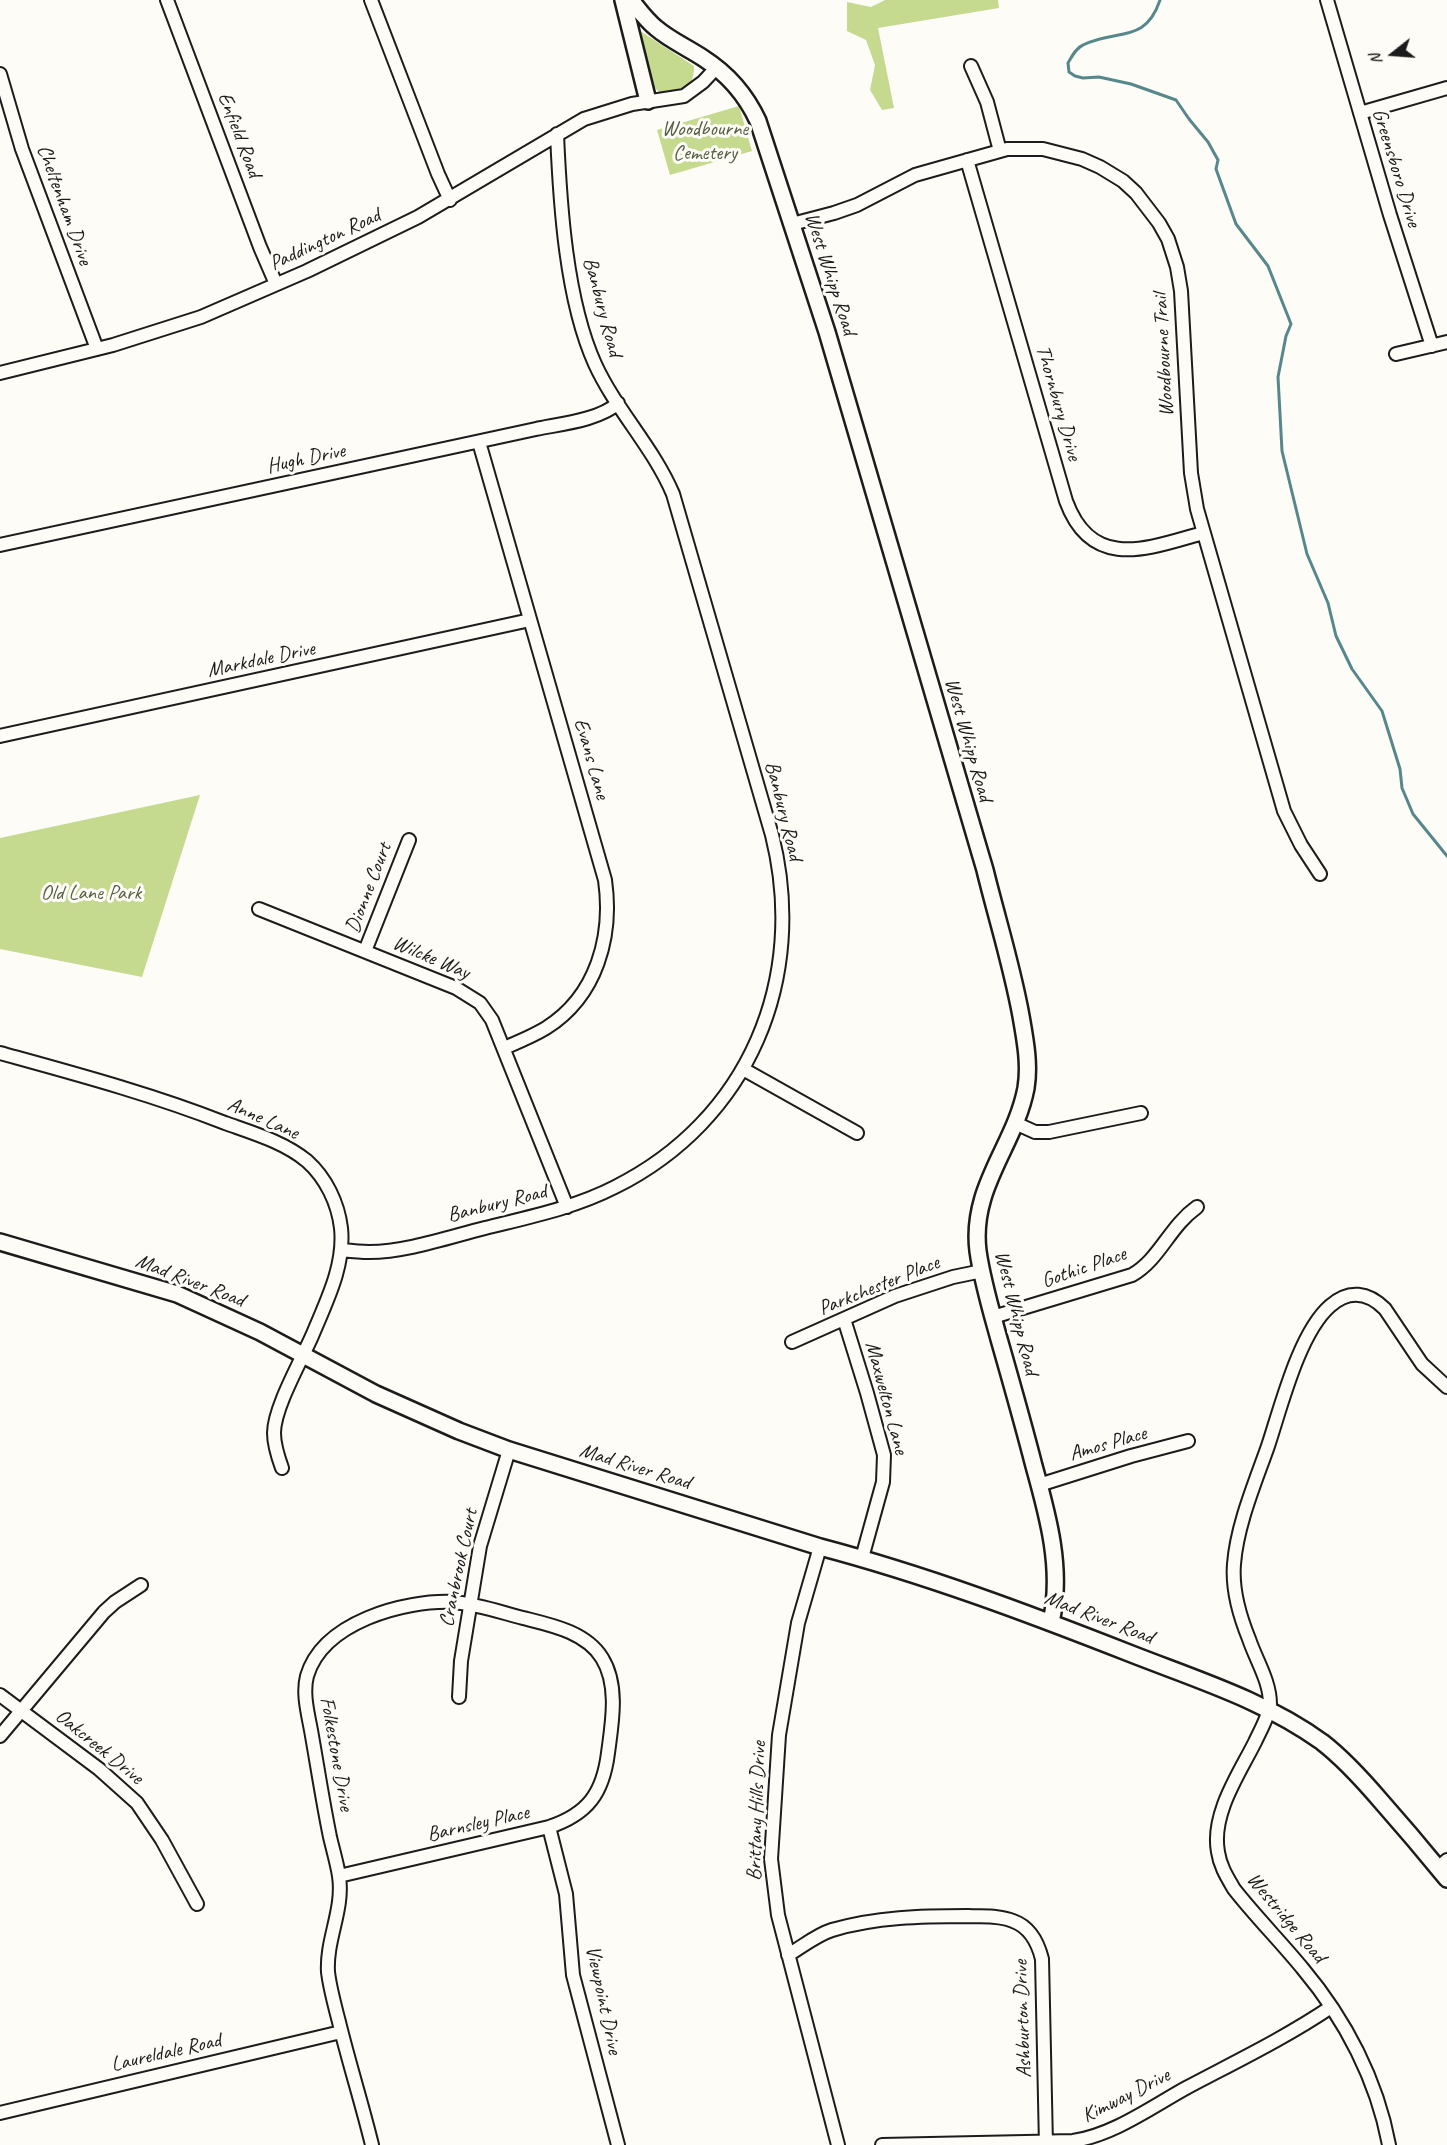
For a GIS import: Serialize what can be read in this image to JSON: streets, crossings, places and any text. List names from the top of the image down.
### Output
{
  "streets": {
    "street": [
      "Enfield Road",
      "Greensboro Drive",
      "Cheltenham Drive",
      "Paddington Road",
      "West Whipp Road",
      "Banbury Road",
      "Woodbourne Trail",
      "Thornbury Drive",
      "Hugh Drive",
      "Markdale Drive",
      "Evans Lane",
      "Dionne Court",
      "Wilcke Way",
      "Anne Lane",
      "Gothic Place",
      "Mad River Road",
      "Parkchester Place",
      "Maxwelton Lane",
      "Amos Place",
      "Cranbrook Court",
      "Oakcreek Drive",
      "Folkestone Drive",
      "Brittany Hills Drive",
      "Barnsley Place",
      "Westridge Road",
      "Viewpoint Drive",
      "Ashburton Drive",
      "Laureldale Road",
      "Kimway Drive"
    ]
  },
  "crossings": [
    ["Enfield Road", "Paddington Road"],
    ["Cheltenham Drive", "Paddington Road"],
    ["Paddington Road", "Banbury Road"],
    ["West Whipp Road", "Woodbourne Trail"],
    ["West Whipp Road", "Gothic Place"],
    ["West Whipp Road", "Mad River Road"],
    ["West Whipp Road", "Parkchester Place"],
    ["West Whipp Road", "Amos Place"],
    ["Banbury Road", "Hugh Drive"],
    ["Banbury Road", "Wilcke Way"],
    ["Banbury Road", "Anne Lane"],
    ["Woodbourne Trail", "Thornbury Drive"],
    ["Hugh Drive", "Evans Lane"],
    ["Markdale Drive", "Evans Lane"],
    ["Evans Lane", "Wilcke Way"],
    ["Dionne Court", "Wilcke Way"],
    ["Anne Lane", "Mad River Road"],
    ["Mad River Road", "Maxwelton Lane"],
    ["Mad River Road", "Cranbrook Court"],
    ["Mad River Road", "Brittany Hills Drive"],
    ["Mad River Road", "Westridge Road"],
    ["Parkchester Place", "Maxwelton Lane"],
    ["Cranbrook Court", "Folkestone Drive"],
    ["Folkestone Drive", "Barnsley Place"],
    ["Folkestone Drive", "Laureldale Road"],
    ["Brittany Hills Drive", "Ashburton Drive"],
    ["Barnsley Place", "Viewpoint Drive"],
    ["Westridge Road", "Kimway Drive"],
    ["Ashburton Drive", "Kimway Drive"]
  ],
  "parks": ["Woodbourne Cemetery", "Old Lane Park"],
  "north": "left"
}
